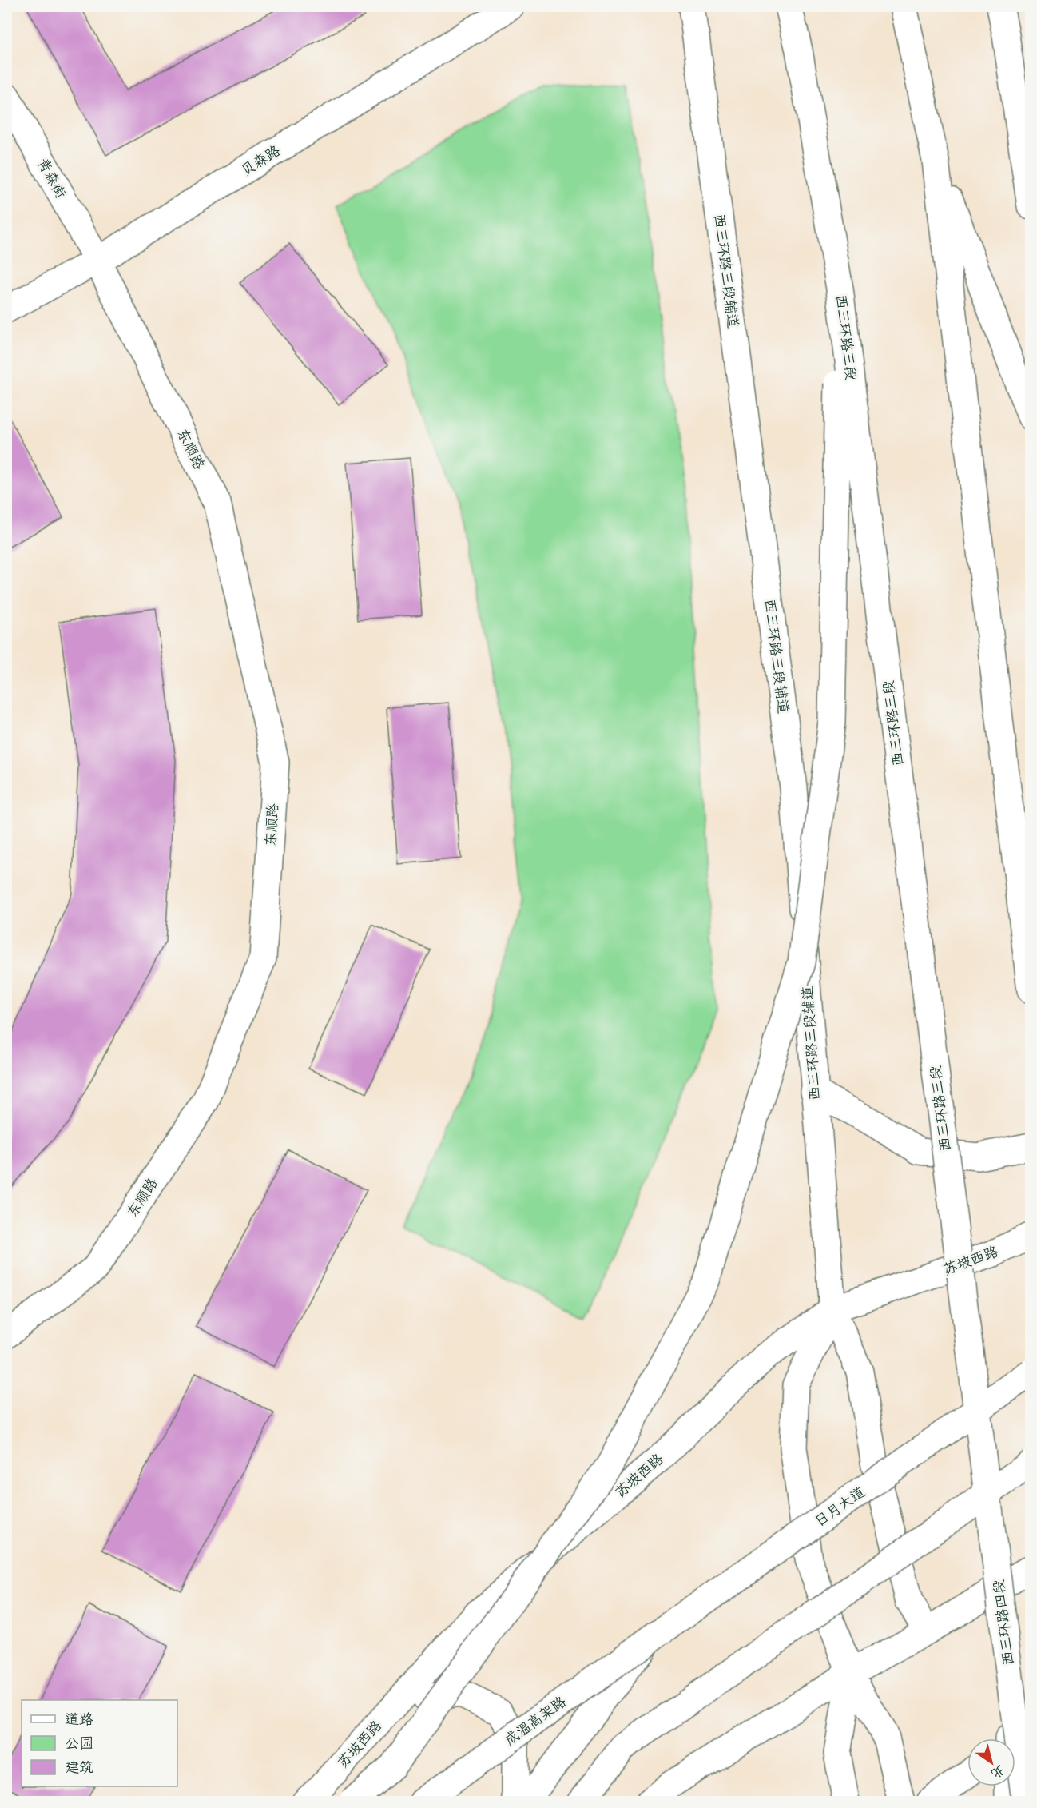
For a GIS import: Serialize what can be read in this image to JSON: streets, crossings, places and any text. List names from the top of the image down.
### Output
{
  "streets": {
    "main road": [
      "贝森路",
      "青森街",
      "西三环路三段辅道",
      "西三环路三段",
      "东顺路",
      "苏坡西路",
      "日月大道",
      "西三环路四段",
      "成温高架路"
    ]
  },
  "crossings": [
    ["贝森路", "青森街"],
    ["贝森路", "东顺路"],
    ["青森街", "东顺路"],
    ["西三环路三段辅道", "苏坡西路"],
    ["西三环路三段", "西三环路四段"],
    ["日月大道", "成温高架路"]
  ],
  "legend": ["道路", "公园", "建筑"],
  "north": "bottom right"
}
